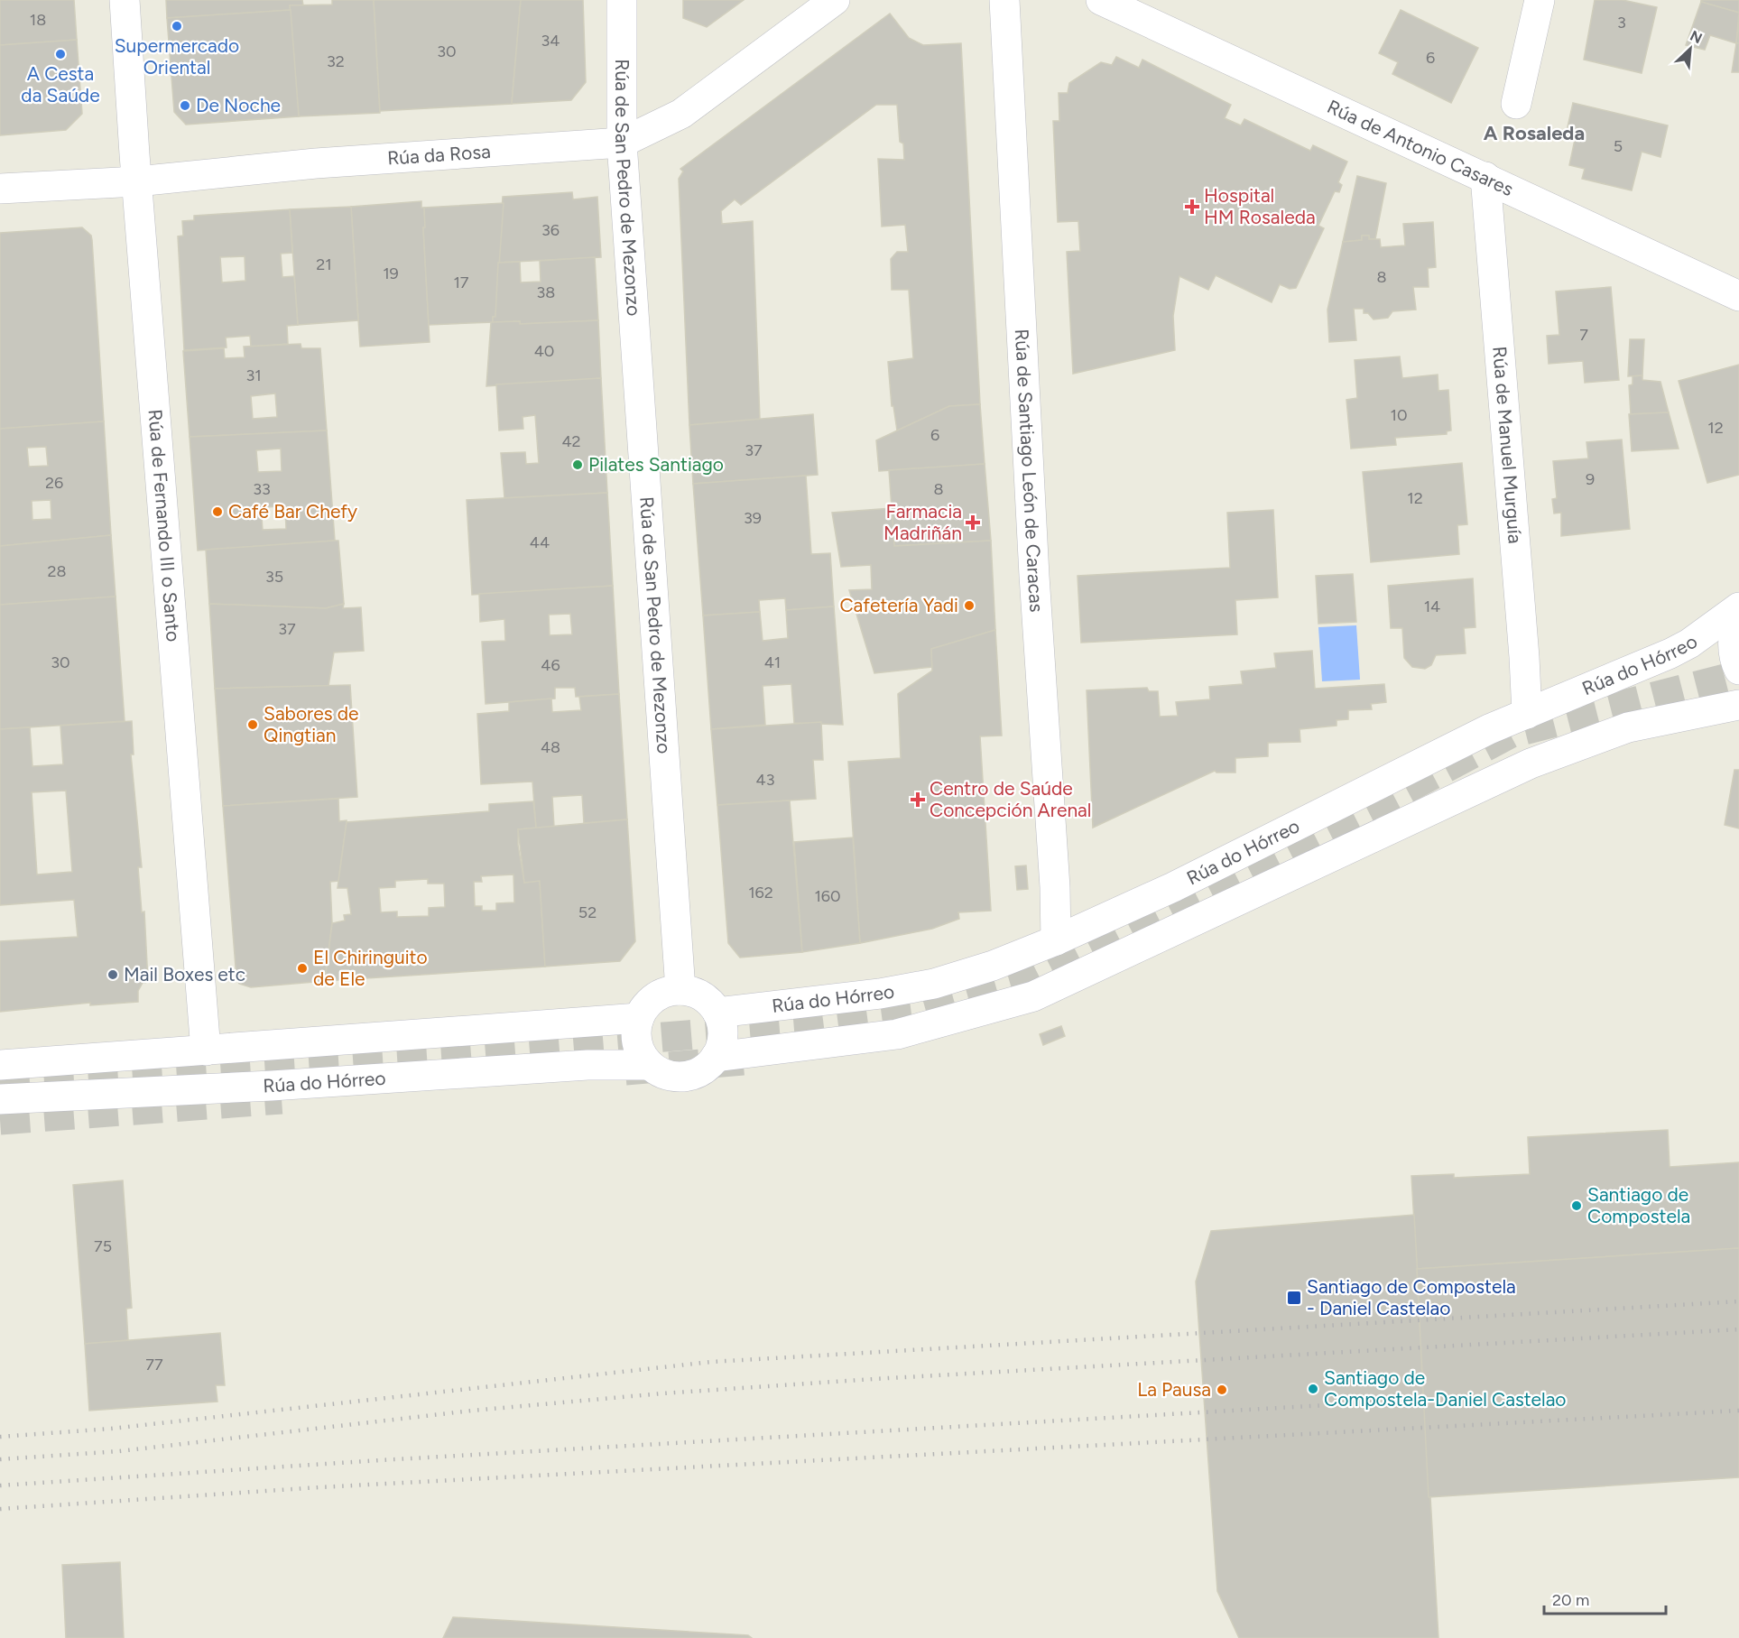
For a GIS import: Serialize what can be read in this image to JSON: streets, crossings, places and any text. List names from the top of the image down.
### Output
{
  "streets": {
    "street": [
      "Rúa de Antonio Casares",
      "Rúa da Rosa",
      "Rúa de San Pedro de Mezonzo",
      "Rúa de Manuel Murguía",
      "Rúa de Santiago León de Caracas",
      "Rúa de Fernando III o Santo",
      "Rúa do Hórreo"
    ]
  },
  "crossings": [
    ["Rúa de Antonio Casares", "Rúa de Manuel Murguía"],
    ["Rúa da Rosa", "Rúa de San Pedro de Mezonzo"],
    ["Rúa da Rosa", "Rúa de Fernando III o Santo"],
    ["Rúa de San Pedro de Mezonzo", "Rúa do Hórreo"],
    ["Rúa de Manuel Murguía", "Rúa do Hórreo"],
    ["Rúa de Santiago León de Caracas", "Rúa do Hórreo"]
  ],
  "districts": ["A Rosaleda"],
  "places": {
    "other": [
      "Supermercado Oriental",
      "A Cesta da Saúde",
      "De Noche",
      "Pilates Santiago",
      "Café Bar Chefy",
      "Cafetería Yadi",
      "Sabores de Qingtian",
      "El Chiringuito de Ele",
      "Mail Boxes etc",
      "Santiago de Compostela",
      "Santiago de Compostela-Daniel Castelao",
      "La Pausa"
    ],
    "health": ["Hospital HM Rosaleda", "Farmacia Madriñán", "Centro de Saúde Concepción Arenal"],
    "transit": ["Santiago de Compostela - Daniel Castelao"]
  },
  "house_numbers": [
    "18",
    "3",
    "34",
    "30",
    "6",
    "32",
    "5",
    "36",
    "21",
    "19",
    "8",
    "17",
    "38",
    "7",
    "40",
    "31",
    "10",
    "12",
    "6",
    "42",
    "37",
    "9",
    "26",
    "33",
    "8",
    "12",
    "39",
    "44",
    "28",
    "35",
    "14",
    "37",
    "30",
    "41",
    "46",
    "48",
    "43",
    "162",
    "160",
    "52",
    "75",
    "77"
  ],
  "scale_bar": "20 m",
  "north": "top right"
}
